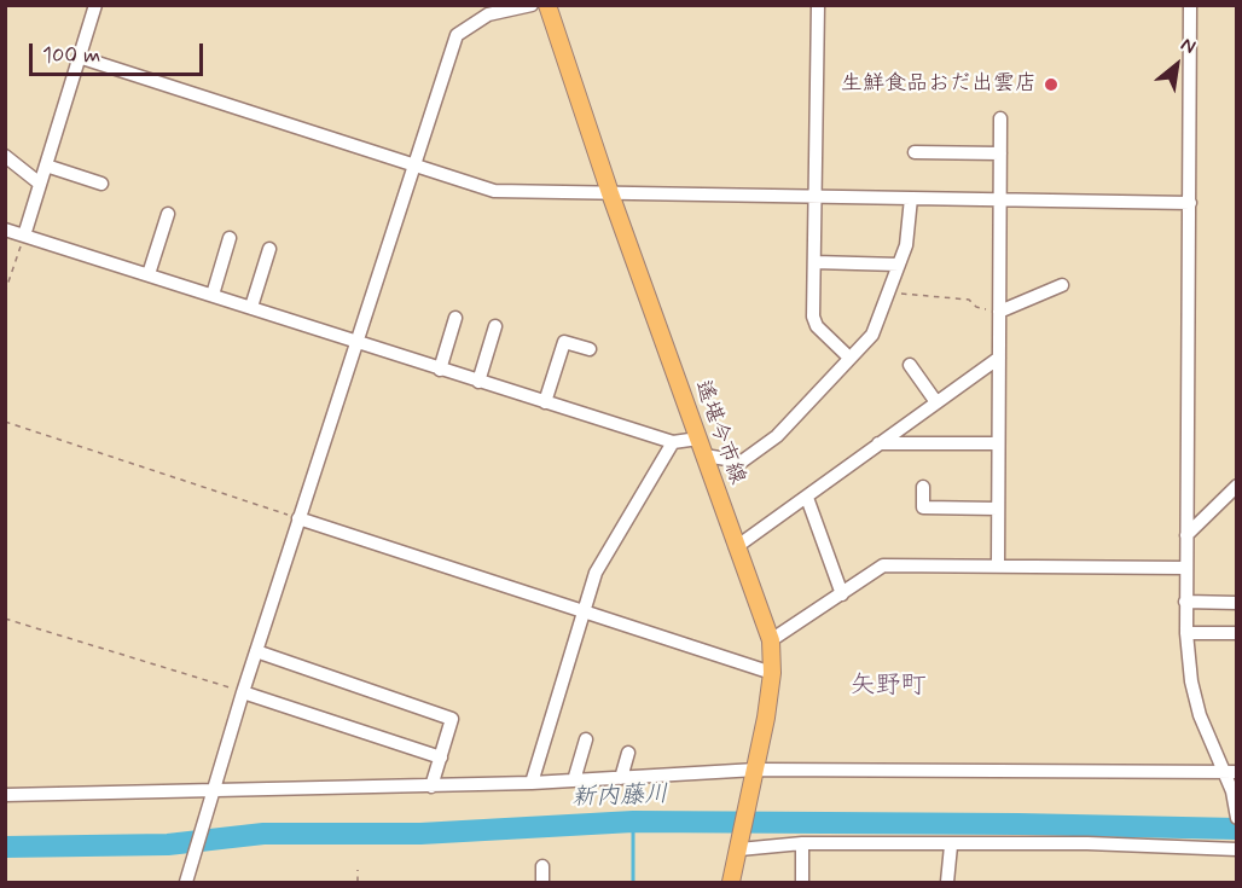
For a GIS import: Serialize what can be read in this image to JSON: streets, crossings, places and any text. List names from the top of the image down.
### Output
{
  "streets": {
    "main road": ["遙堪今市線"]
  },
  "districts": ["矢野町"],
  "water": ["新内藤川"],
  "places": ["生鮮食品おだ出雲店"],
  "scale_bar": "100 m",
  "north": "top right"
}
